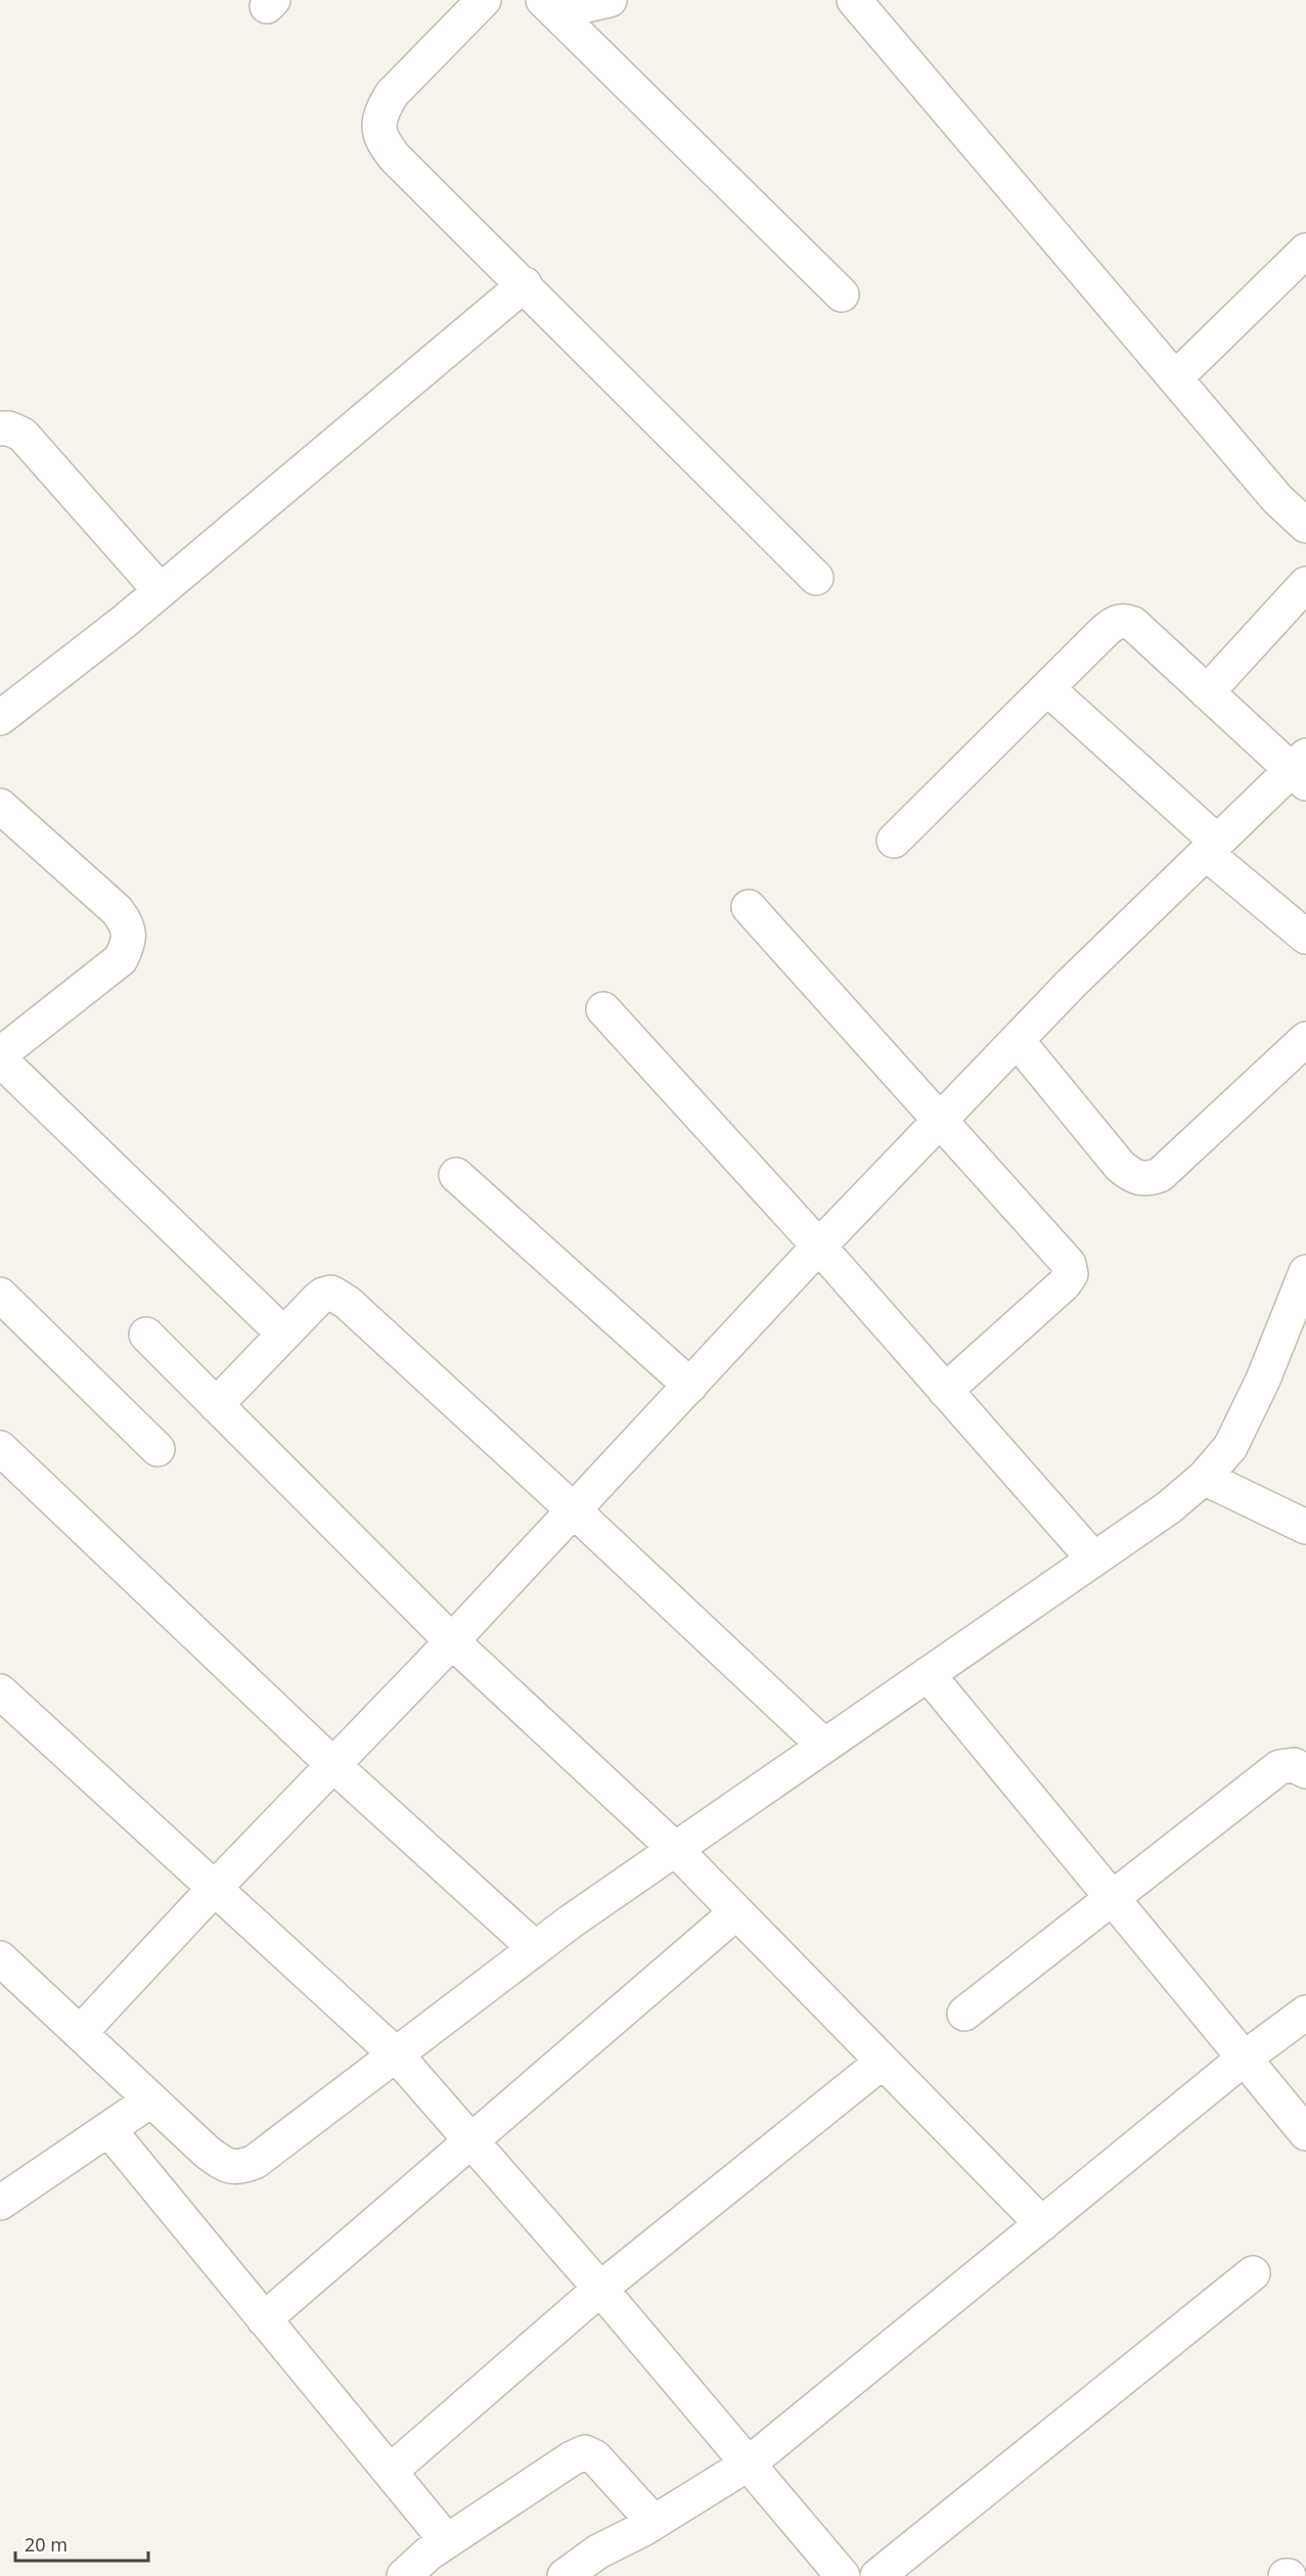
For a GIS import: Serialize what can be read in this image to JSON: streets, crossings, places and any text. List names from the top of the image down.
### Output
{
  "scale_bar": "20 m"
}
